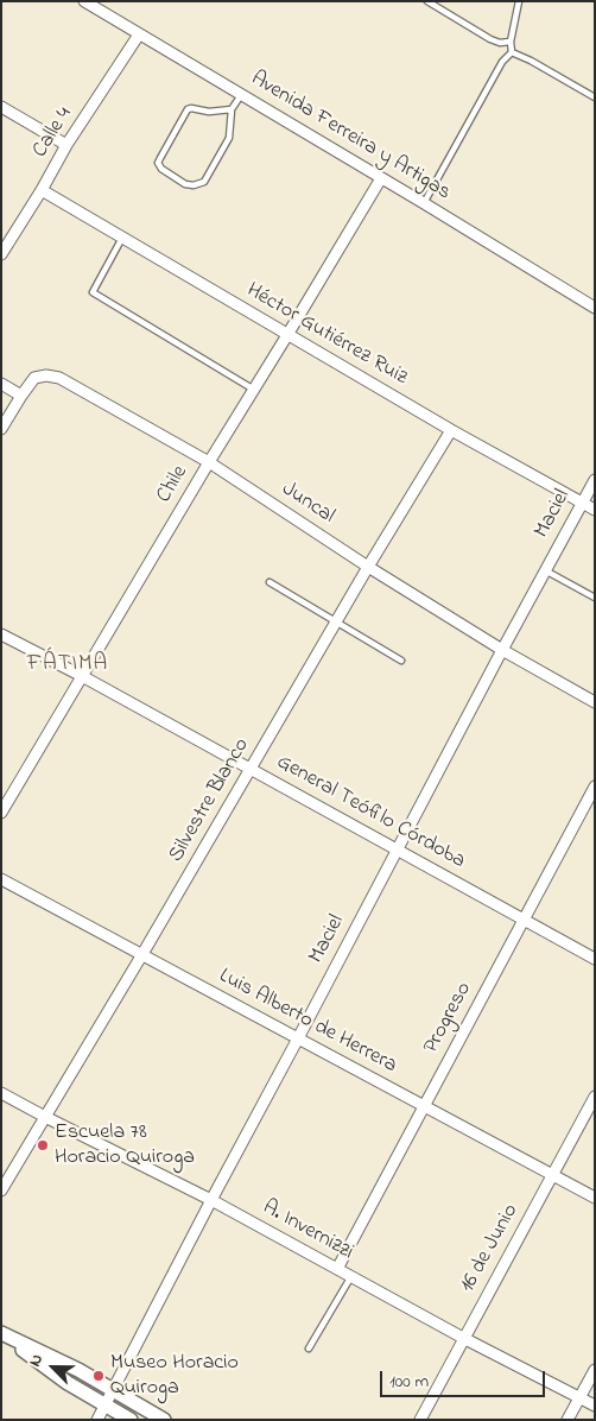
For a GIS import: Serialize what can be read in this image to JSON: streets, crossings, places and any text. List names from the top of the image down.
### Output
{
  "streets": {
    "street": [
      "Calle 4",
      "Avenida Ferreira y Artigas",
      "Héctor Gutiérrez Ruiz",
      "Chile",
      "Juncal",
      "Maciel",
      "Silvestre Blanco",
      "General Teófilo Córdoba",
      "Progreso",
      "Luis Alberto de Herrera",
      "A. Invernizzi",
      "16 de Junio"
    ]
  },
  "crossings": [
    ["Calle 4", "Avenida Ferreira y Artigas"],
    ["Calle 4", "Héctor Gutiérrez Ruiz"],
    ["Avenida Ferreira y Artigas", "Chile"],
    ["Héctor Gutiérrez Ruiz", "Chile"],
    ["Héctor Gutiérrez Ruiz", "Maciel"],
    ["Héctor Gutiérrez Ruiz", "Silvestre Blanco"],
    ["Chile", "Juncal"],
    ["Chile", "General Teófilo Córdoba"],
    ["Juncal", "Maciel"],
    ["Juncal", "Silvestre Blanco"],
    ["Maciel", "General Teófilo Córdoba"],
    ["Maciel", "Luis Alberto de Herrera"],
    ["Maciel", "A. Invernizzi"],
    ["Silvestre Blanco", "General Teófilo Córdoba"],
    ["Silvestre Blanco", "Luis Alberto de Herrera"],
    ["Silvestre Blanco", "A. Invernizzi"],
    ["General Teófilo Córdoba", "Progreso"],
    ["Progreso", "Luis Alberto de Herrera"],
    ["Progreso", "A. Invernizzi"],
    ["Luis Alberto de Herrera", "16 de Junio"],
    ["A. Invernizzi", "16 de Junio"]
  ],
  "districts": ["FÁTIMA"],
  "places": ["Escuela 78 Horacio Quiroga", "Museo Horacio Quiroga"],
  "scale_bar": "100 m",
  "north": "top left"
}
